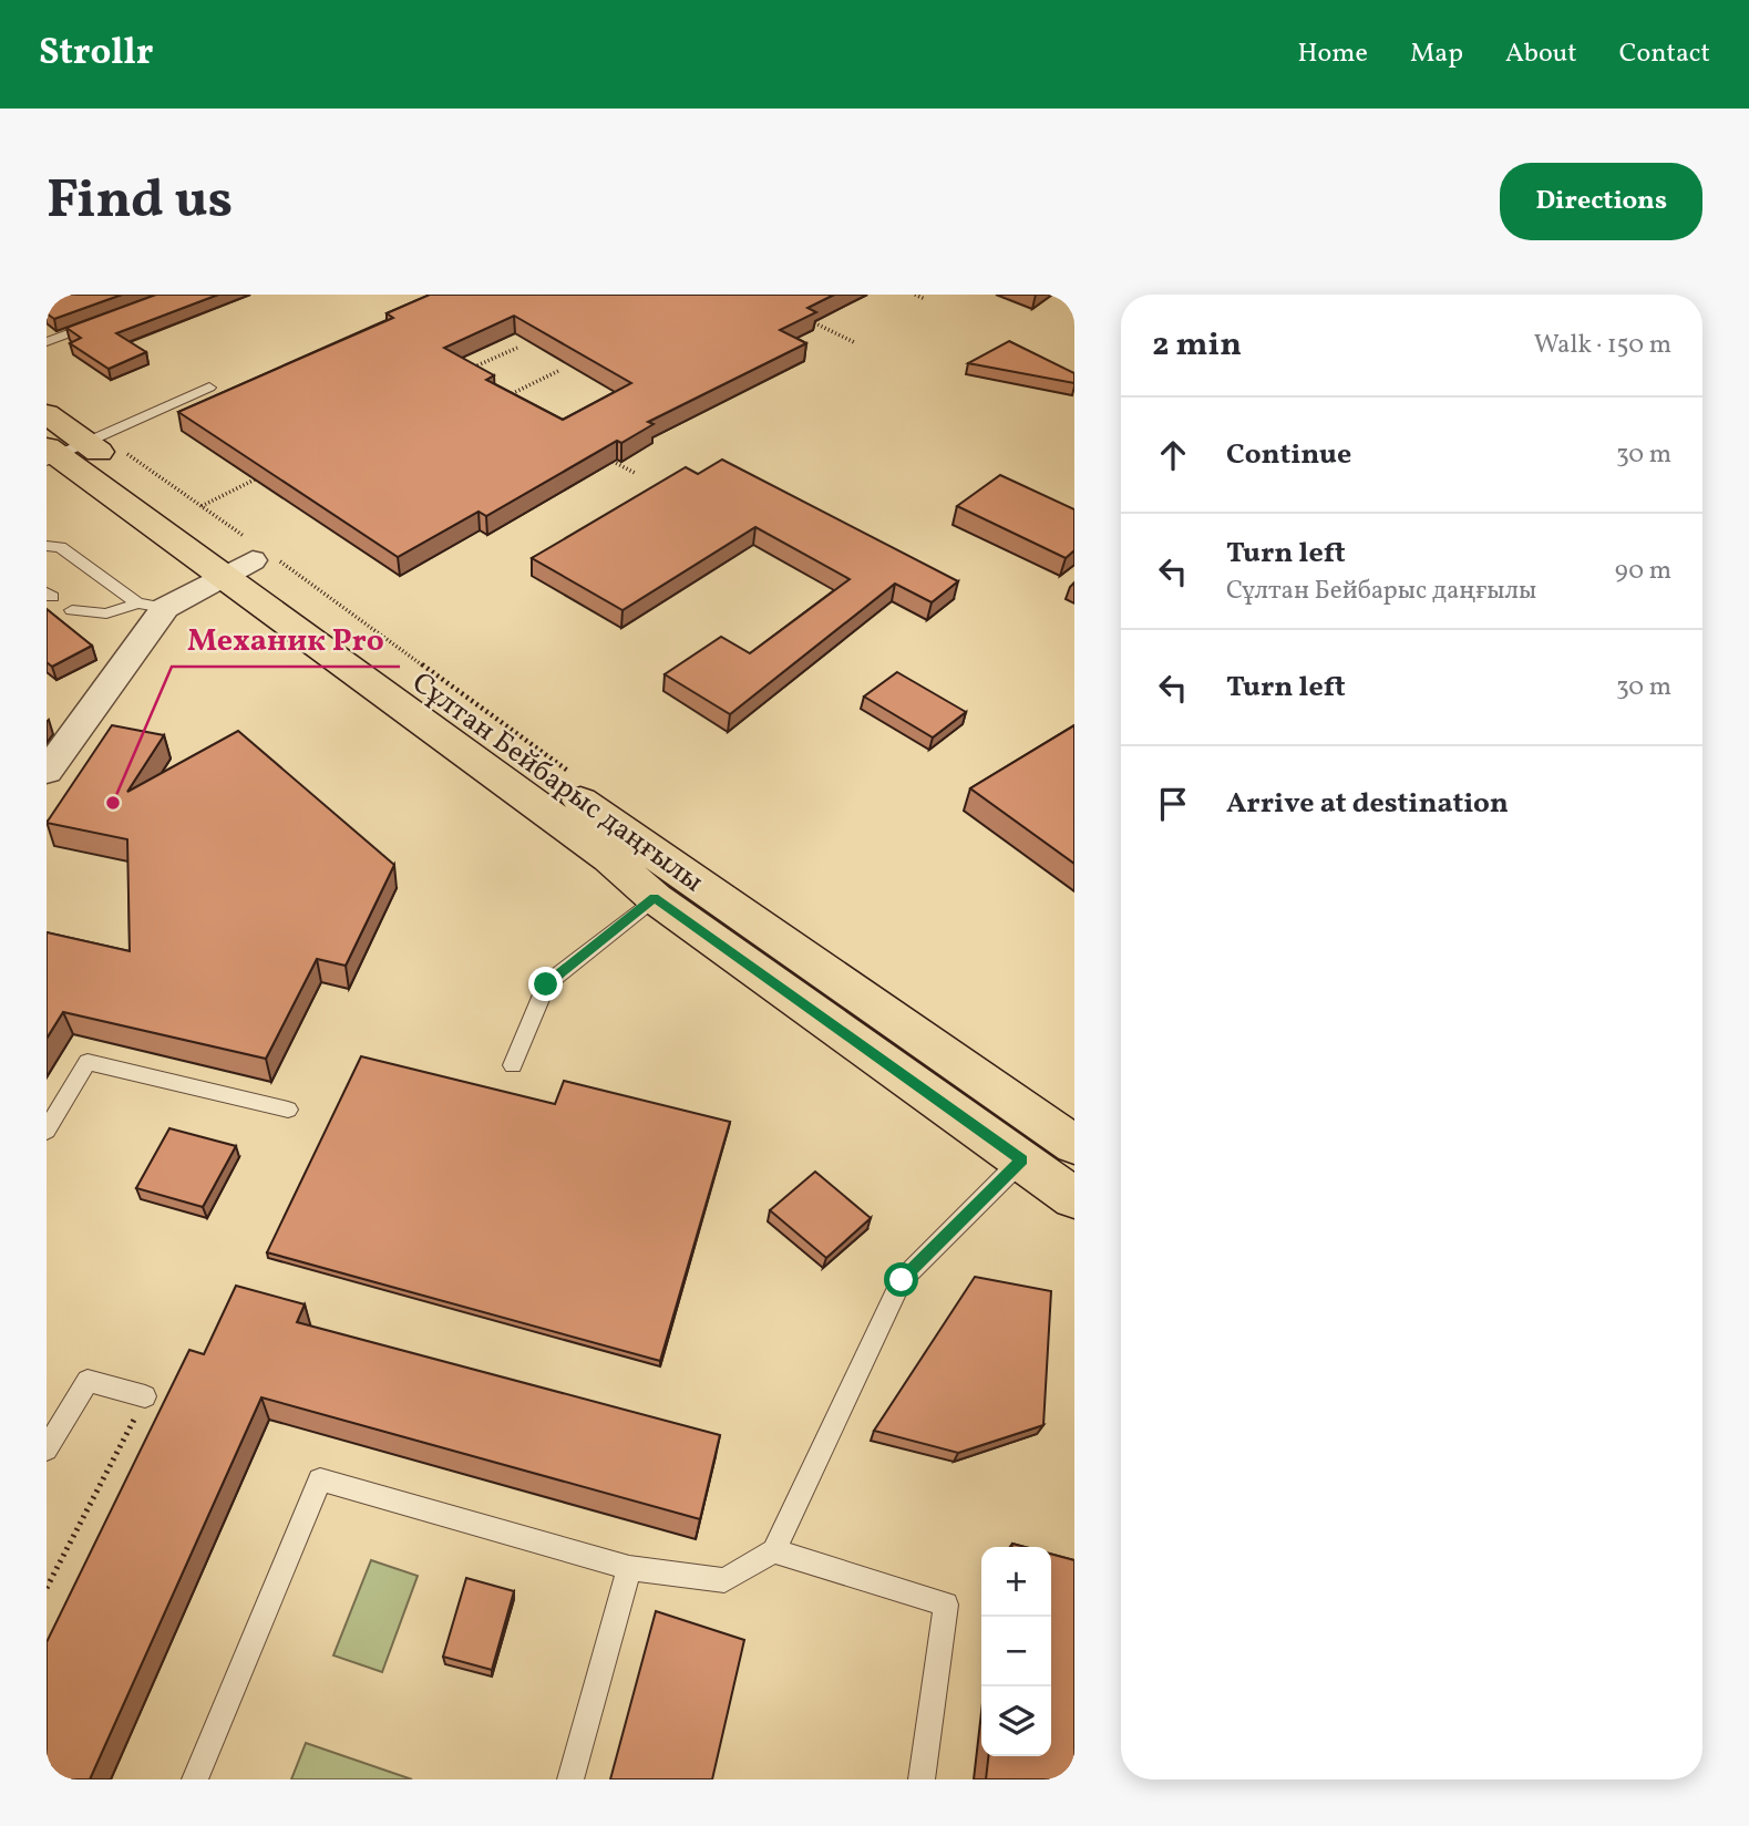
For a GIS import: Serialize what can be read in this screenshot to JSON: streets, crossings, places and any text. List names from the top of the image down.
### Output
{
  "streets": {
    "main road": ["Сұлтан Бейбарыс даңғылы"]
  },
  "places": ["Механик Pro"],
  "page": {
    "header": "Strollr",
    "nav": [
      "Home",
      "Map",
      "About",
      "Contact"
    ],
    "buttons": "Directions",
    "title": "Find us",
    "heading": ["2 min", "Walk · 150 m"],
    "list": [
      ["Continue", "30 m"],
      ["Turn left", "Сұлтан Бейбарыс даңғылы", "90 m"],
      ["Turn left", "30 m"],
      "Arrive at destination"
    ],
    "map_buttons": ["+", "−"]
  }
}
